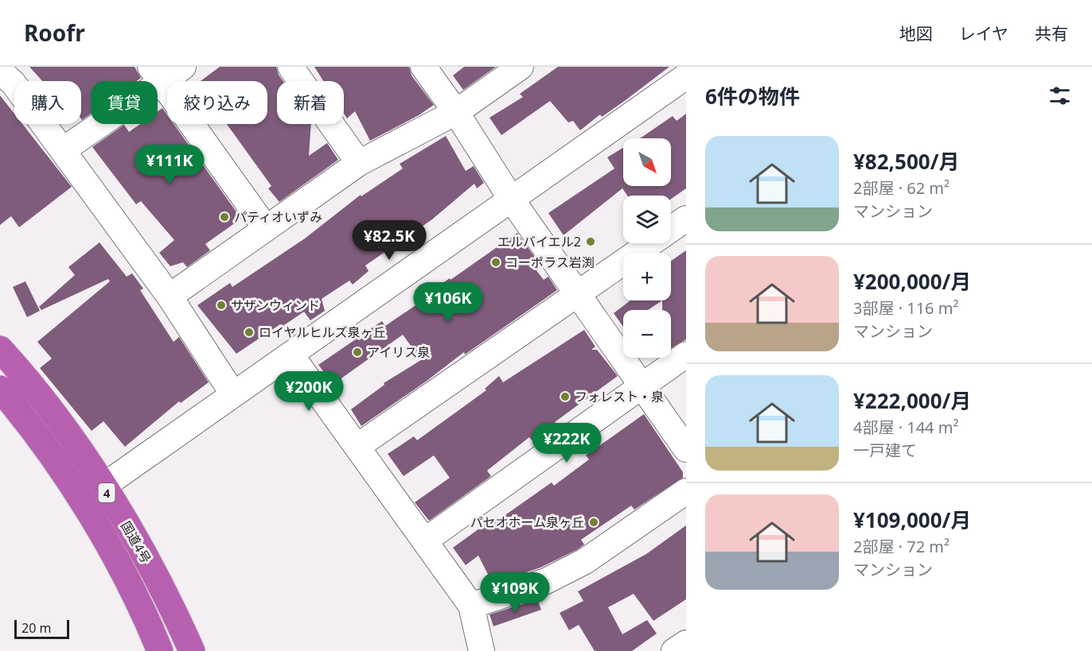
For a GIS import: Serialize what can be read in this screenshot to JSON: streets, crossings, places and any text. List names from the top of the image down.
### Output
{
  "streets": {
    "highway": ["4", "国道4号"]
  },
  "places": [
    "パティオいずみ",
    "エルバイエル2",
    "コーポラス岩渕",
    "サザンウィンド",
    "ロイヤルヒルズ泉ヶ丘",
    "アイリス泉",
    "フォレスト・泉",
    "パセオホーム泉ヶ丘"
  ],
  "scale_bar": "20 m",
  "north": "bottom right",
  "page": {
    "header": "Roofr",
    "nav": ["地図", "レイヤ", "共有"],
    "heading": "6件の物件",
    "chip": [
      "購入",
      "賃貸",
      "絞り込み",
      "新着"
    ],
    "list": [
      {
        "name": "¥82,500/月",
        "note": "2部屋 · 62 m² · マンション"
      },
      {
        "name": "¥200,000/月",
        "note": "3部屋 · 116 m² · マンション"
      },
      {
        "name": "¥222,000/月",
        "note": "4部屋 · 144 m² · 一戸建て"
      },
      {
        "name": "¥109,000/月",
        "note": "2部屋 · 72 m² · マンション"
      }
    ],
    "map_buttons": ["+", "−"],
    "price": [
      "¥111K",
      "¥82.5K",
      "¥106K",
      "¥200K",
      "¥222K",
      "¥109K"
    ],
    "scale": "20 m"
  }
}
